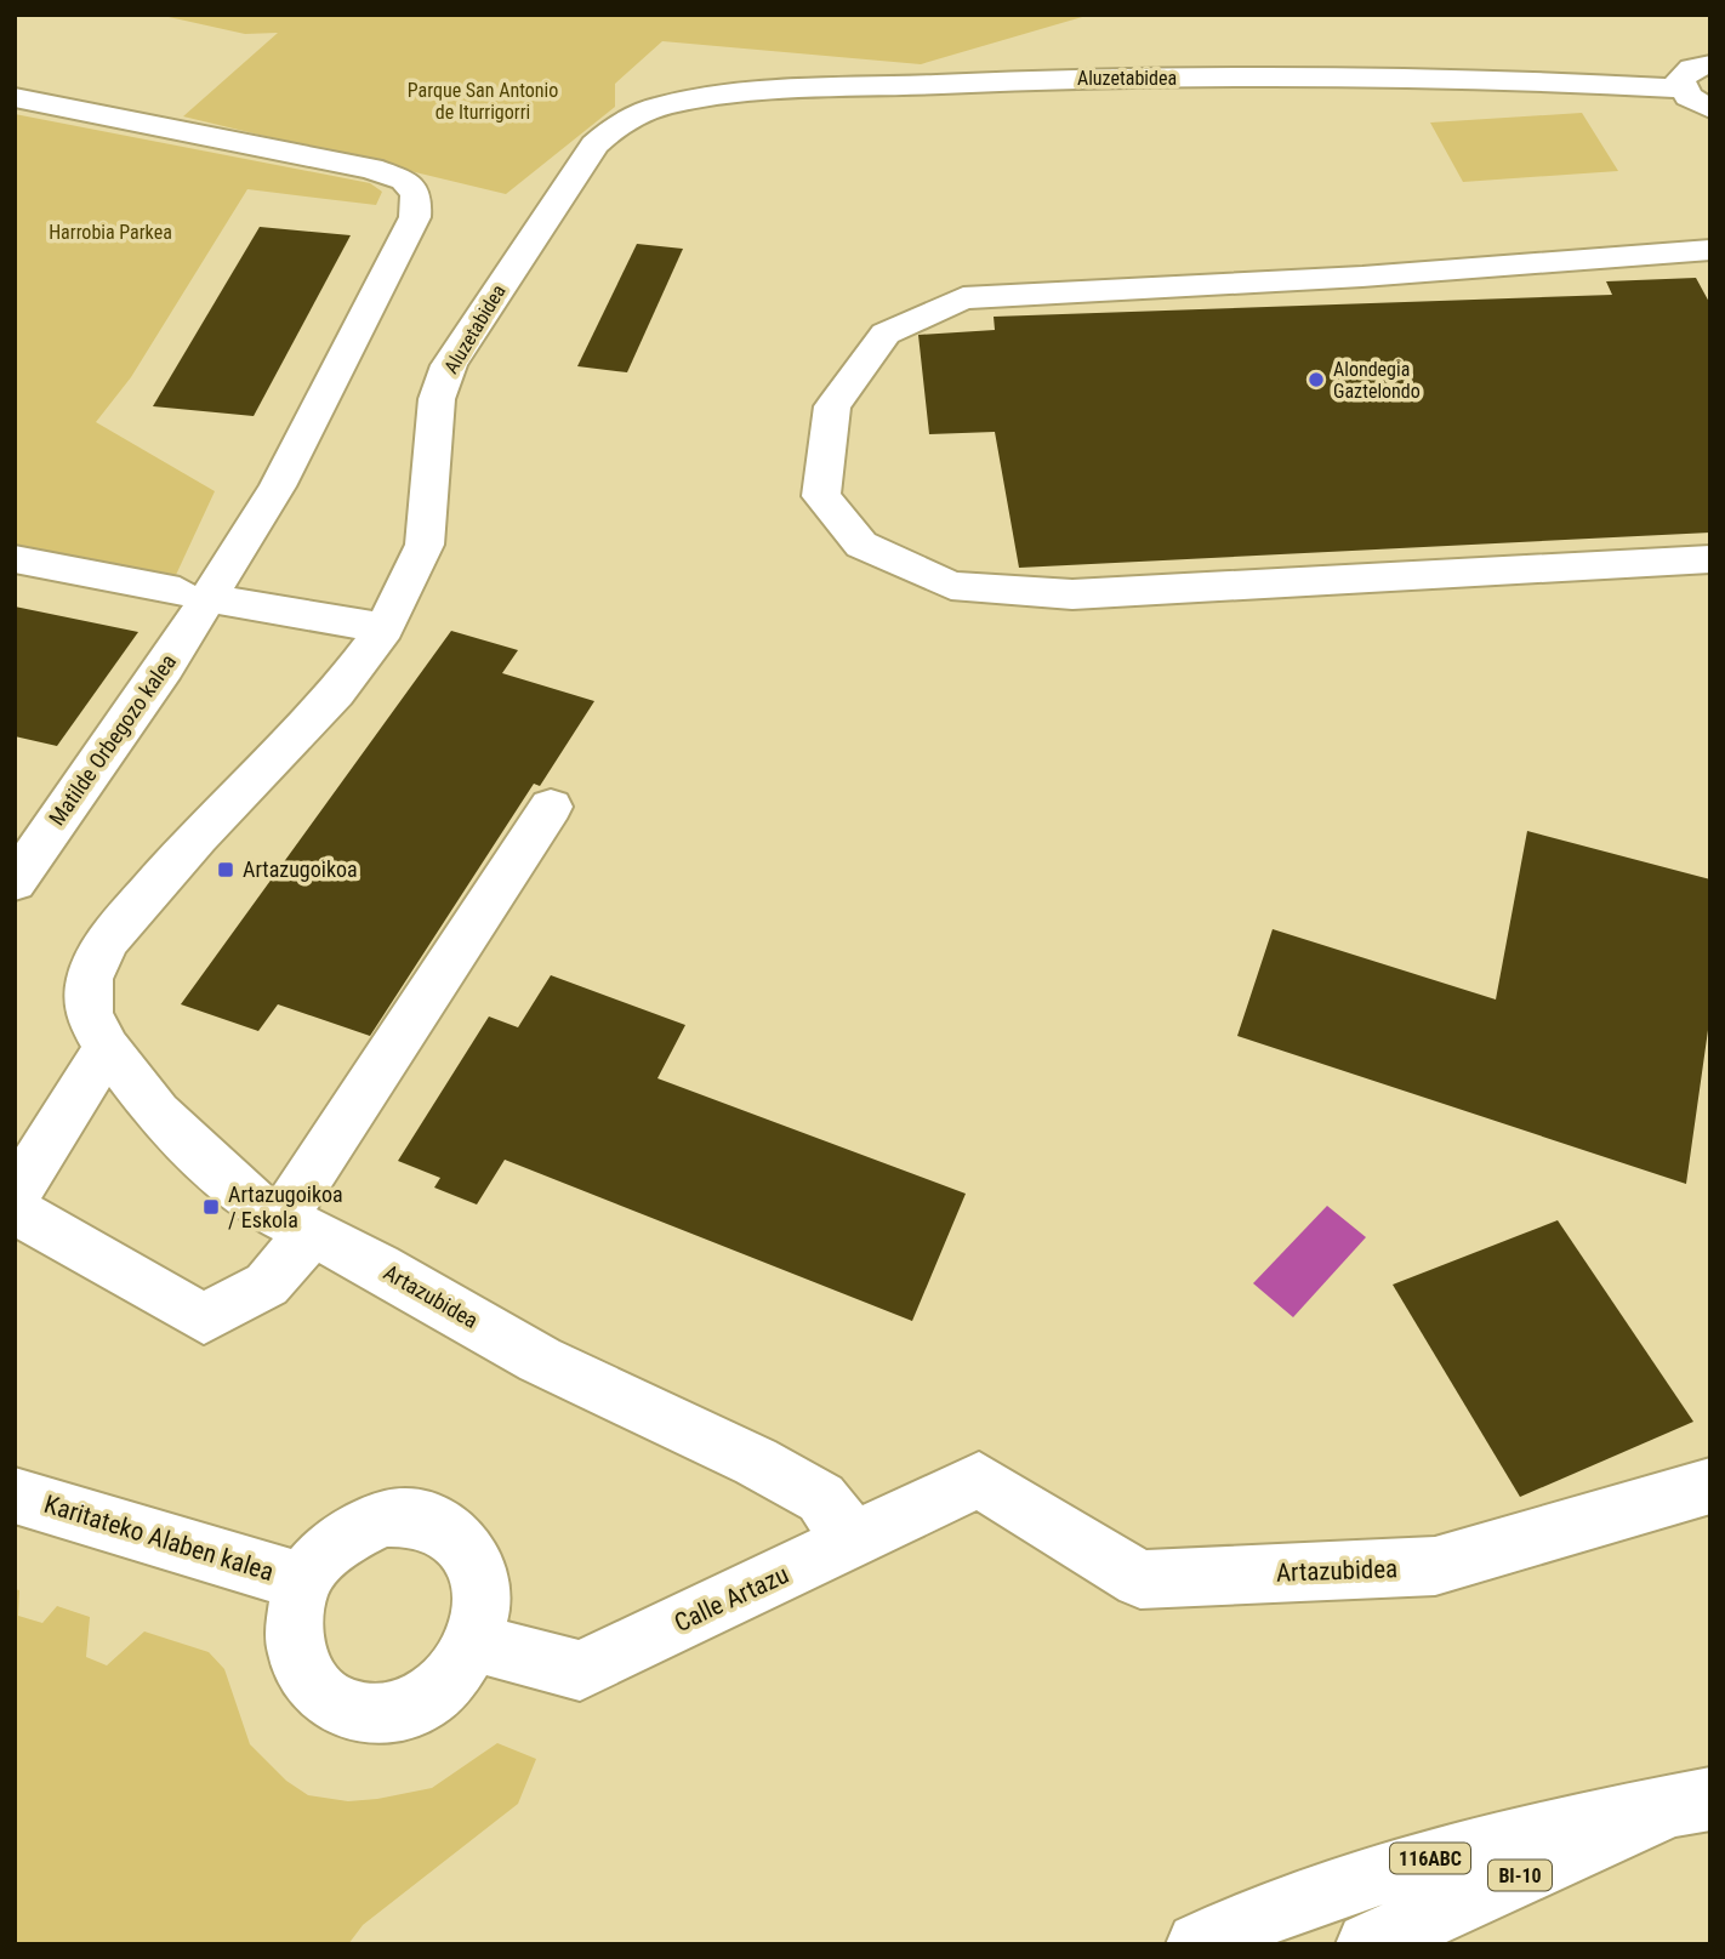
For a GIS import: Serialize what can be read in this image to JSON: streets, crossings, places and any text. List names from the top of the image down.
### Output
{
  "streets": {
    "main road": [
      "Aluzetabidea",
      "Matilde Orbegozo kalea",
      "Artazubidea",
      "Karitateko Alaben kalea",
      "Calle Artazu",
      "116ABC",
      "BI-10"
    ]
  },
  "crossings": [
    ["Aluzetabidea", "Artazubidea"],
    ["Artazubidea", "Calle Artazu"],
    ["Karitateko Alaben kalea", "Calle Artazu"],
    ["116ABC", "BI-10"]
  ],
  "parks": ["Parque San Antonio de Iturrigorri", "Harrobia Parkea"],
  "places": {
    "other": ["Alondegia Gaztelondo"],
    "transit": ["Artazugoikoa", "Artazugoikoa / Eskola"]
  }
}
